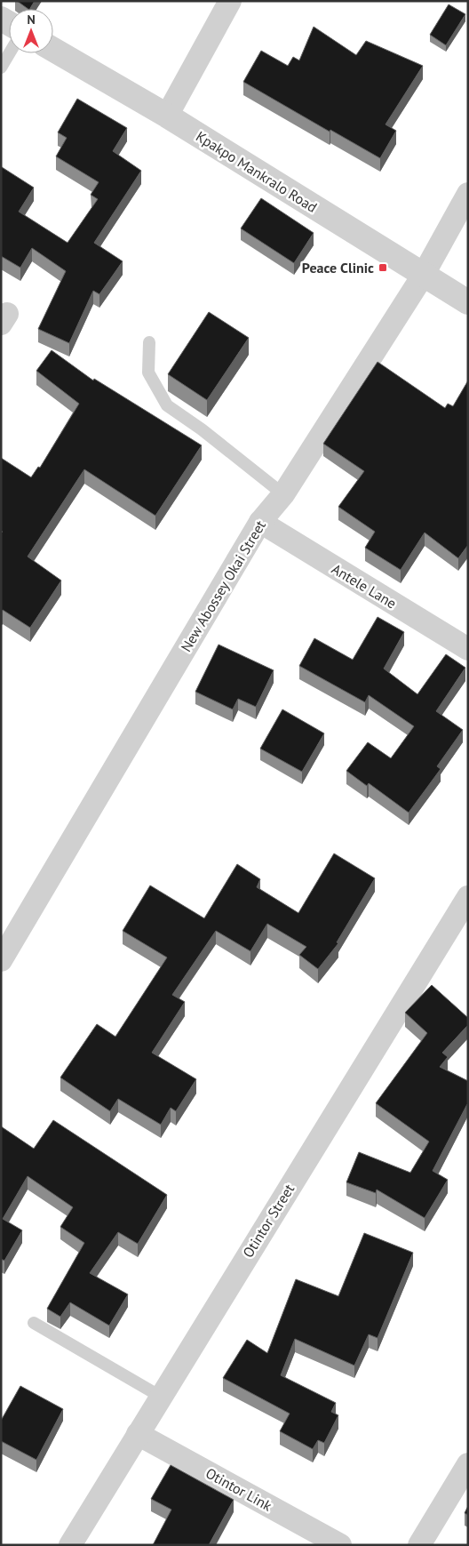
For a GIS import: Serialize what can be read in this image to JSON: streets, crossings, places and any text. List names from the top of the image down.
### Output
{
  "streets": {
    "street": [
      "Kpakpo Mankralo Road",
      "New Abossey Okai Street",
      "Antele Lane",
      "Otintor Street",
      "Otintor Link"
    ]
  },
  "crossings": [
    ["Kpakpo Mankralo Road", "New Abossey Okai Street"],
    ["New Abossey Okai Street", "Antele Lane"],
    ["Otintor Street", "Otintor Link"]
  ],
  "places": {
    "transit": ["Peace Clinic"]
  },
  "north": "top"
}
